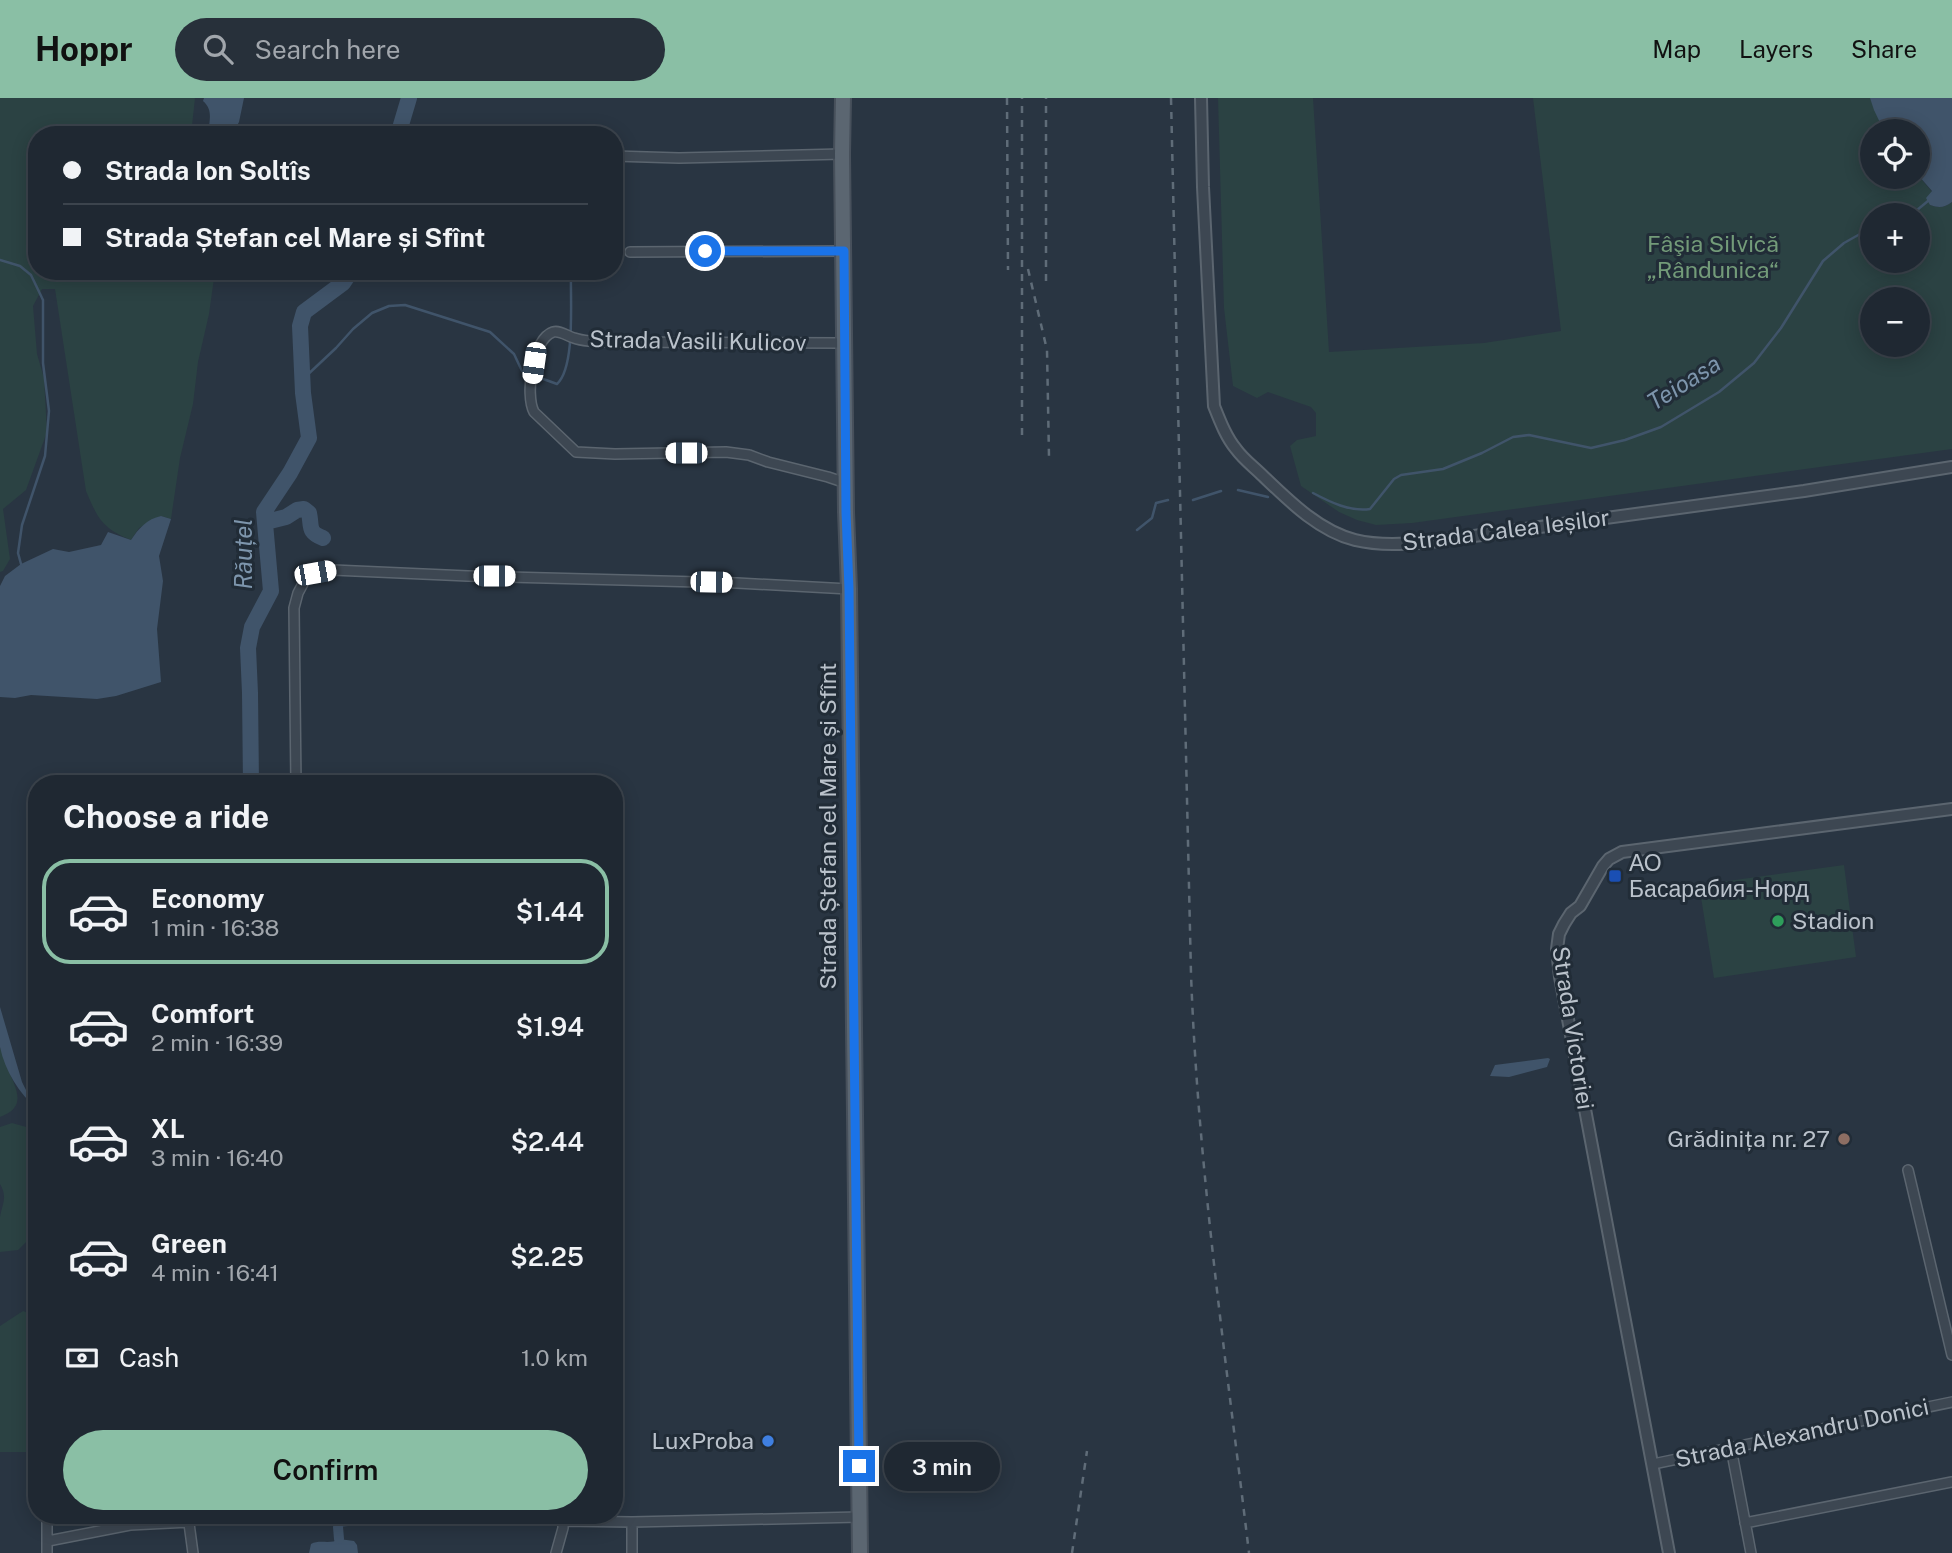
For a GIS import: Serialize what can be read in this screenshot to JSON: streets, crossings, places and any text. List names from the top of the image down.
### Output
{
  "streets": {
    "main road": ["Strada Ștefan cel Mare și Sfînt"],
    "street": [
      "Strada Vasili Kulicov",
      "Strada Calea Ieșilor",
      "Strada Victoriei",
      "Strada Alexandru Donici"
    ]
  },
  "crossings": [
    ["Strada Vasili Kulicov", "Strada Ștefan cel Mare și Sfînt"],
    ["Strada Victoriei", "Strada Alexandru Donici"]
  ],
  "water": ["Teioasa", "Răuțel"],
  "parks": ["Fâşia Silvică „Rândunica“"],
  "places": {
    "transit": ["АО Басарабия-Норд"],
    "other": ["Stadion", "Grădinița nr. 27", "LuxProba"]
  },
  "page": {
    "header": "Hoppr",
    "search": "Search here",
    "nav": ["Map", "Layers", "Share"],
    "map_buttons": ["+", "−"],
    "banner": ["Strada Ion Soltîs", "Strada Ștefan cel Mare și Sfînt"],
    "heading": "Choose a ride",
    "list": [
      {
        "name": "Economy",
        "note": "1 min · 16:38",
        "value": "$1.44"
      },
      {
        "name": "Comfort",
        "note": "2 min · 16:39",
        "value": "$1.94"
      },
      {
        "name": "XL",
        "note": "3 min · 16:40",
        "value": "$2.44"
      },
      {
        "name": "Green",
        "note": "4 min · 16:41",
        "value": "$2.25"
      }
    ],
    "pay": ["Cash", "1.0 km"],
    "buttons": "Confirm",
    "bubble": "3 min"
  }
}
